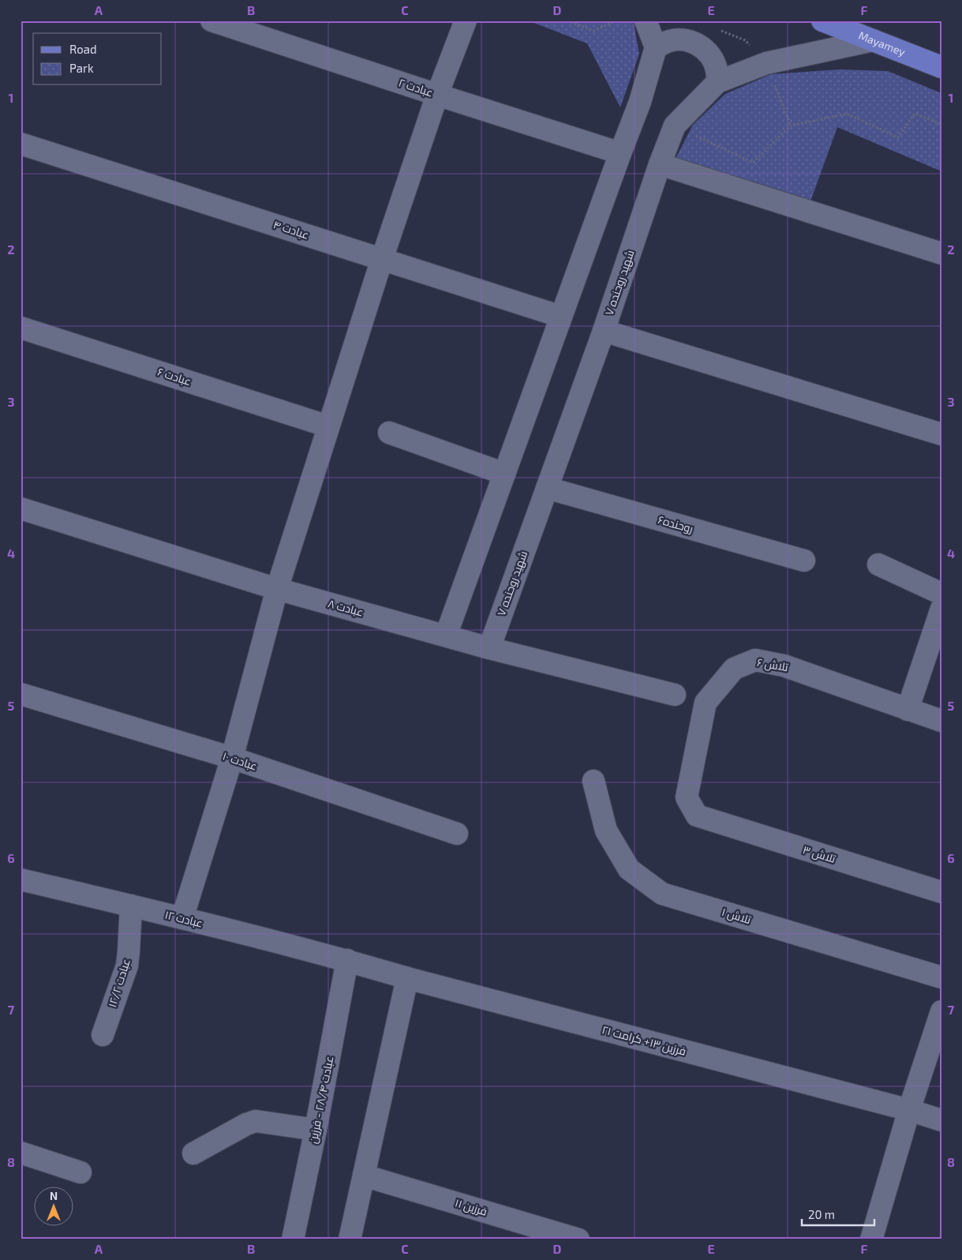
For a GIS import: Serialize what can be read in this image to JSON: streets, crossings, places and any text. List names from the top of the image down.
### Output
{
  "streets": {
    "main road": ["Mayamey"],
    "street": [
      "عبادت ۲",
      "عبادت ۴",
      "شهید روحنده ۷",
      "عبادت ۶",
      "روحنده۶",
      "عبادت ۸",
      "تلاش ۶",
      "عبادت ۱۰",
      "تلاش ۳",
      "تلاش ۱",
      "عبادت ۱۲",
      "۱۲/۲ عبادت",
      "فرزین ۱۳+ کرامت ۲۱",
      "عبادت ۲۸/۴ - فرزین",
      "فرزین ۱۱"
    ]
  },
  "crossings": [
    ["Mayamey", "شهید روحنده ۷"],
    ["شهید روحنده ۷", "روحنده۶"],
    ["شهید روحنده ۷", "عبادت ۸"],
    ["تلاش ۶", "تلاش ۳"],
    ["عبادت ۱۲", "۱۲/۲ عبادت"],
    ["عبادت ۱۲", "فرزین ۱۳+ کرامت ۲۱"],
    ["عبادت ۱۲", "عبادت ۲۸/۴ - فرزین"],
    ["فرزین ۱۳+ کرامت ۲۱", "عبادت ۲۸/۴ - فرزین"]
  ],
  "legend": ["Road", "Park"],
  "scale_bar": "20 m",
  "north": "top",
  "grid": {
    "columns": [
      "A",
      "B",
      "C",
      "D",
      "E",
      "F"
    ],
    "rows": [
      "1",
      "2",
      "3",
      "4",
      "5",
      "6",
      "7",
      "8"
    ]
  }
}
